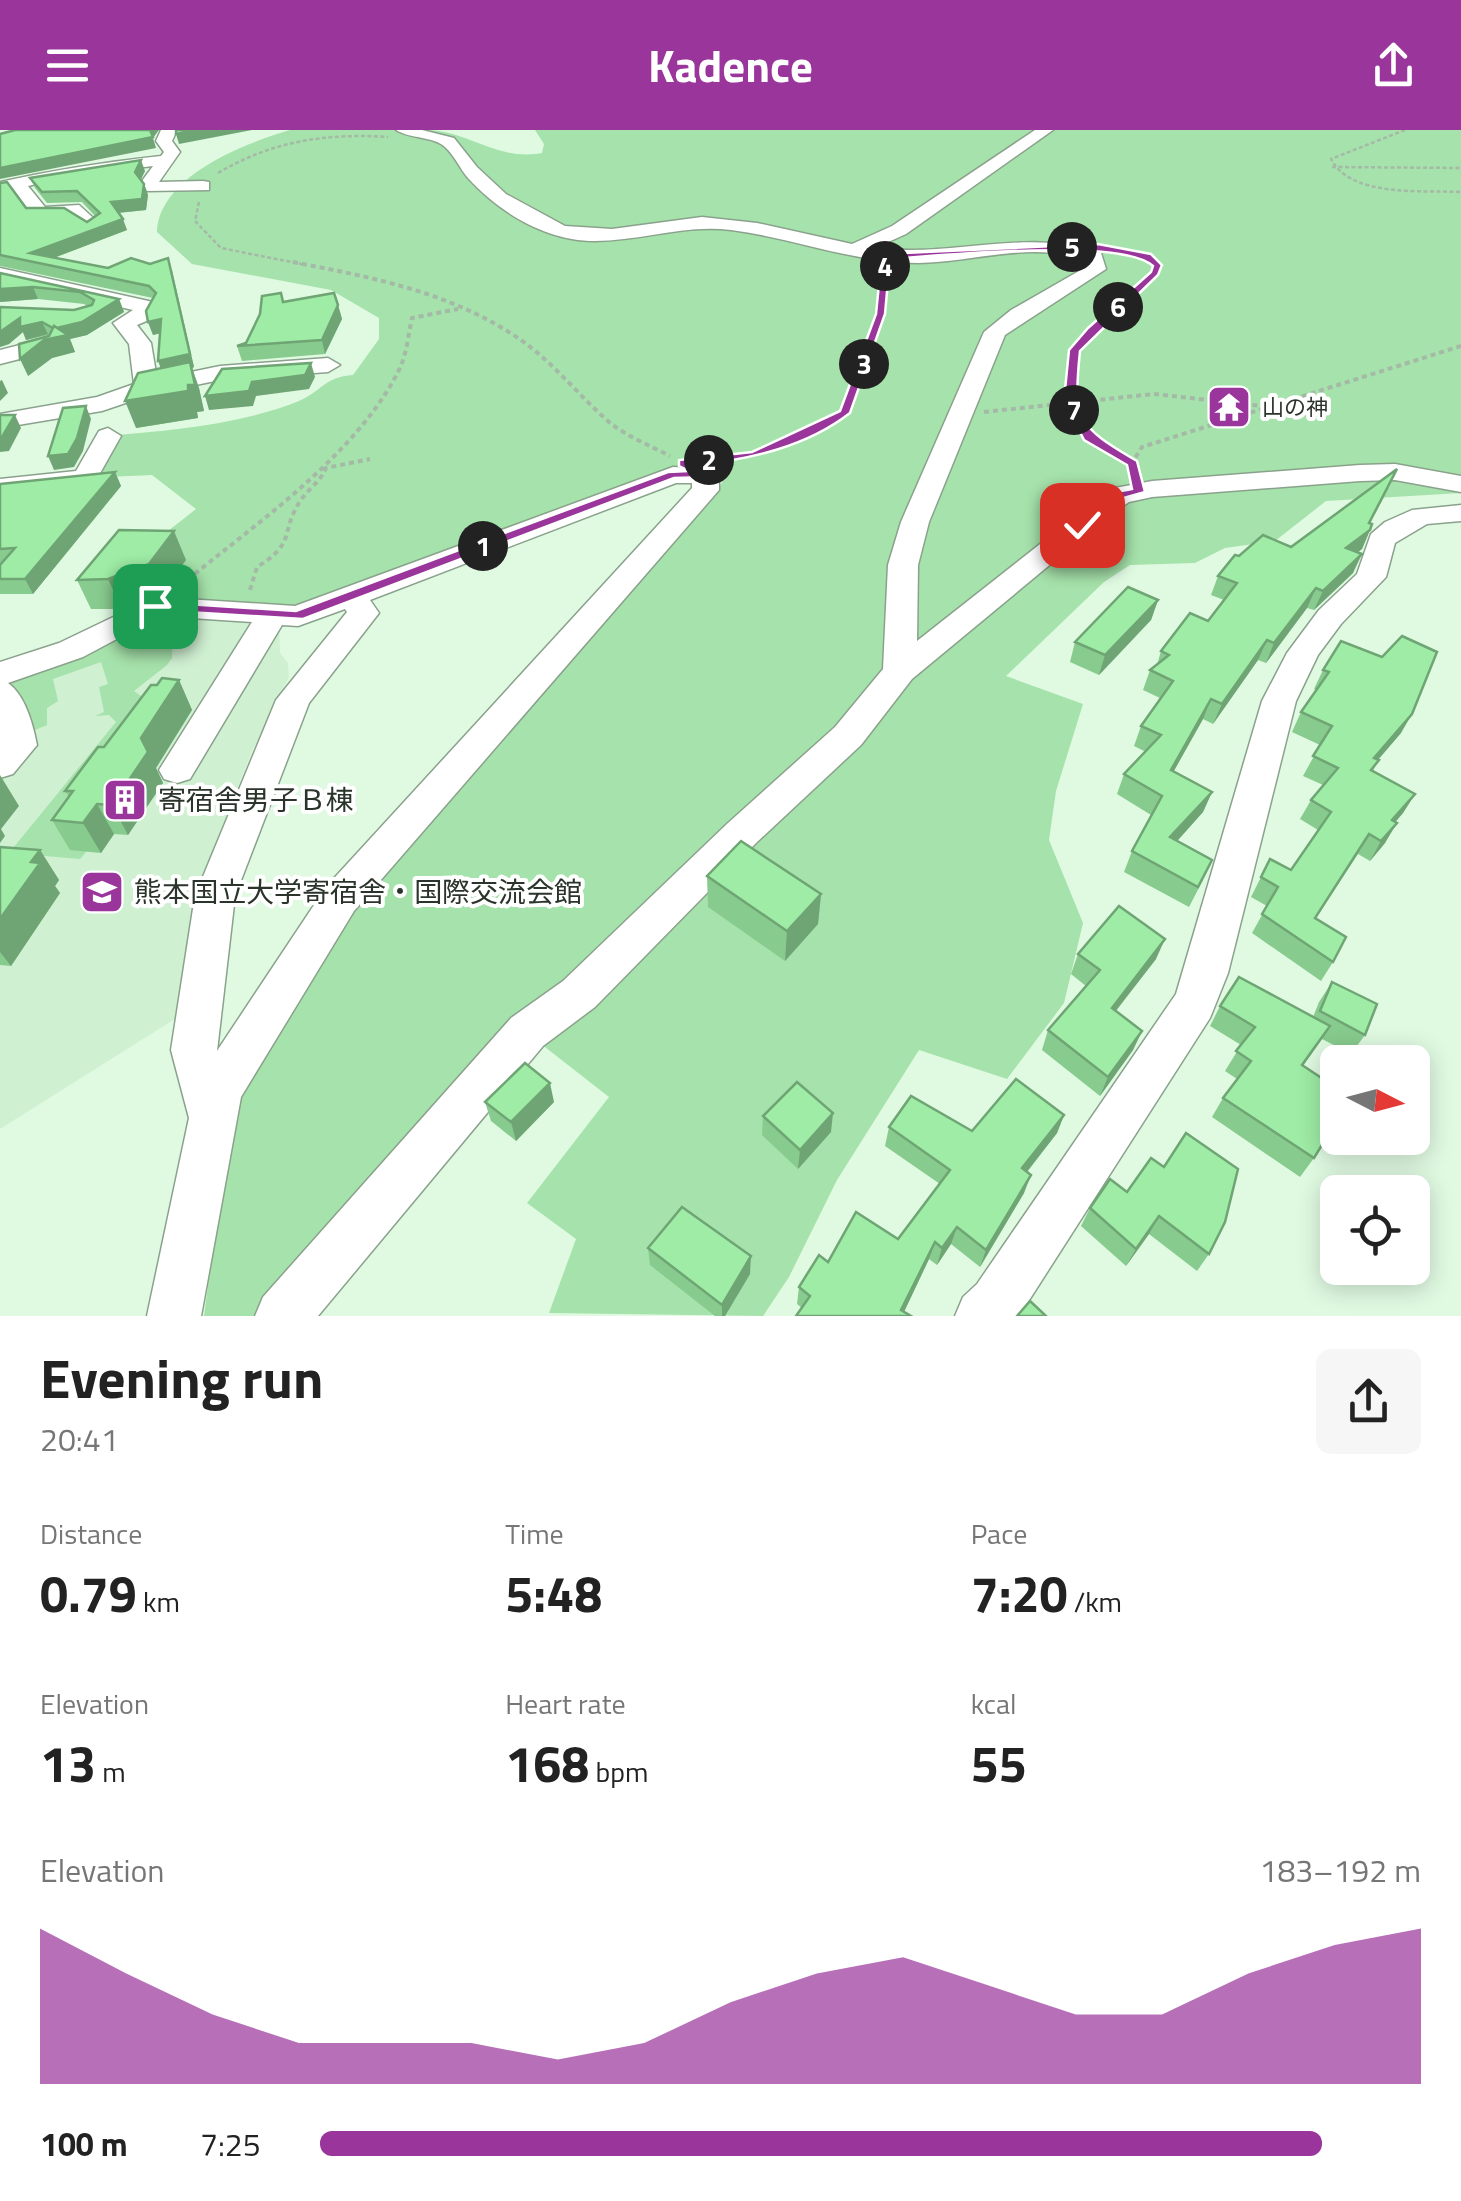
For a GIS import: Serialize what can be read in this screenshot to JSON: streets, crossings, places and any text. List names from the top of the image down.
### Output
{
  "places": {
    "temple": ["山の神"],
    "building": ["寄宿舎男子Ｂ棟"],
    "school or university": ["熊本国立大学寄宿舎・国際交流会館"]
  },
  "north": "right",
  "page": {
    "header": "Kadence",
    "pins": [
      "5",
      "4",
      "6",
      "3",
      "7",
      "2",
      "1"
    ],
    "heading": ["Evening run", "20:41"],
    "stats": [
      ["Distance", "0.79 km"],
      ["Time", "5:48"],
      ["Pace", "7:20 /km"],
      ["Elevation", "13 m"],
      ["Heart rate", "168 bpm"],
      ["kcal", "55"]
    ],
    "chart": ["Elevation", "183–192 m"],
    "list": [
      {
        "name": "100 m",
        "note": "7:25"
      }
    ]
  }
}
